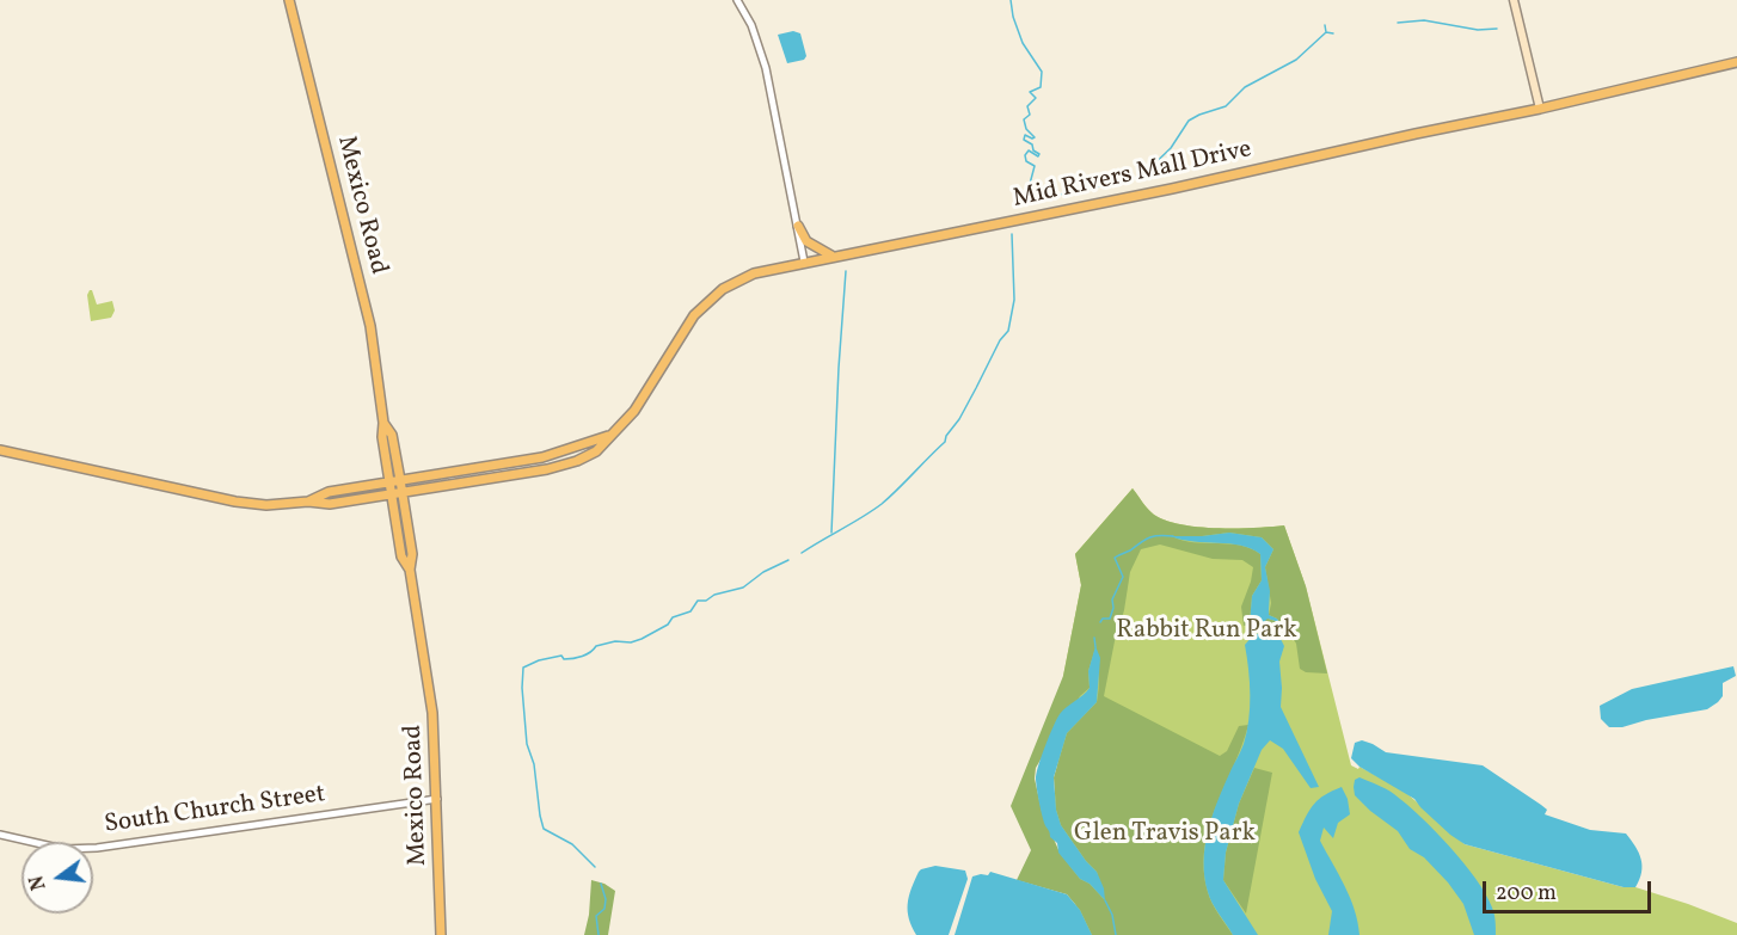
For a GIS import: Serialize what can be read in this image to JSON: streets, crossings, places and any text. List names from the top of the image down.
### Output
{
  "streets": {
    "main road": ["Mid Rivers Mall Drive", "Mexico Road"],
    "street": ["South Church Street"]
  },
  "crossings": [
    ["Mid Rivers Mall Drive", "Mexico Road"],
    ["Mexico Road", "South Church Street"]
  ],
  "parks": ["Rabbit Run Park", "Glen Travis Park"],
  "scale_bar": "200 m",
  "north": "left"
}
